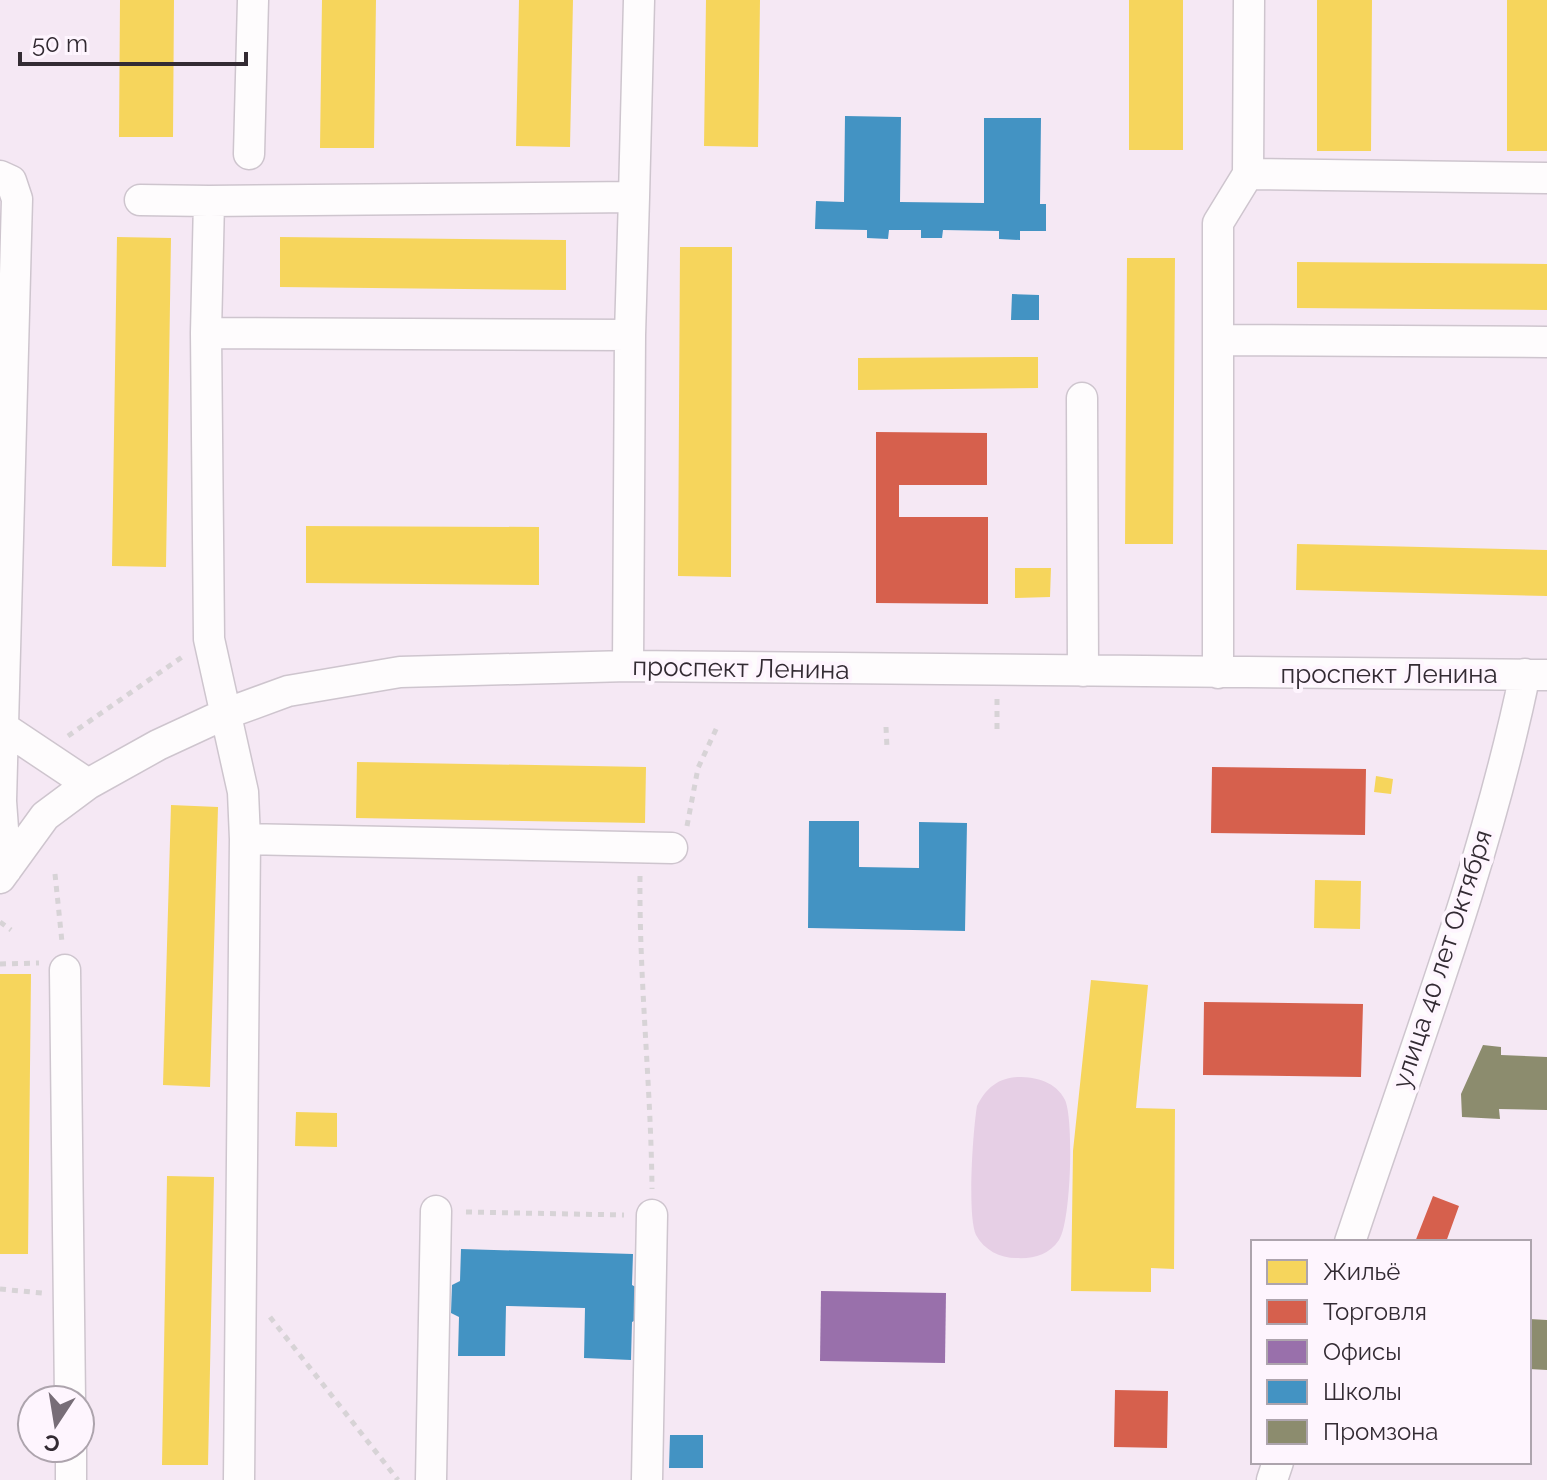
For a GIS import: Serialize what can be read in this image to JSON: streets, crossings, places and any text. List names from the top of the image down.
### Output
{
  "streets": {
    "street": ["проспект Ленина", "улица 40 лет Октября"]
  },
  "crossings": [
    ["проспект Ленина", "улица 40 лет Октября"]
  ],
  "legend": [
    "Жильё",
    "Торговля",
    "Офисы",
    "Школы",
    "Промзона"
  ],
  "scale_bar": "50 m",
  "north": "bottom"
}
